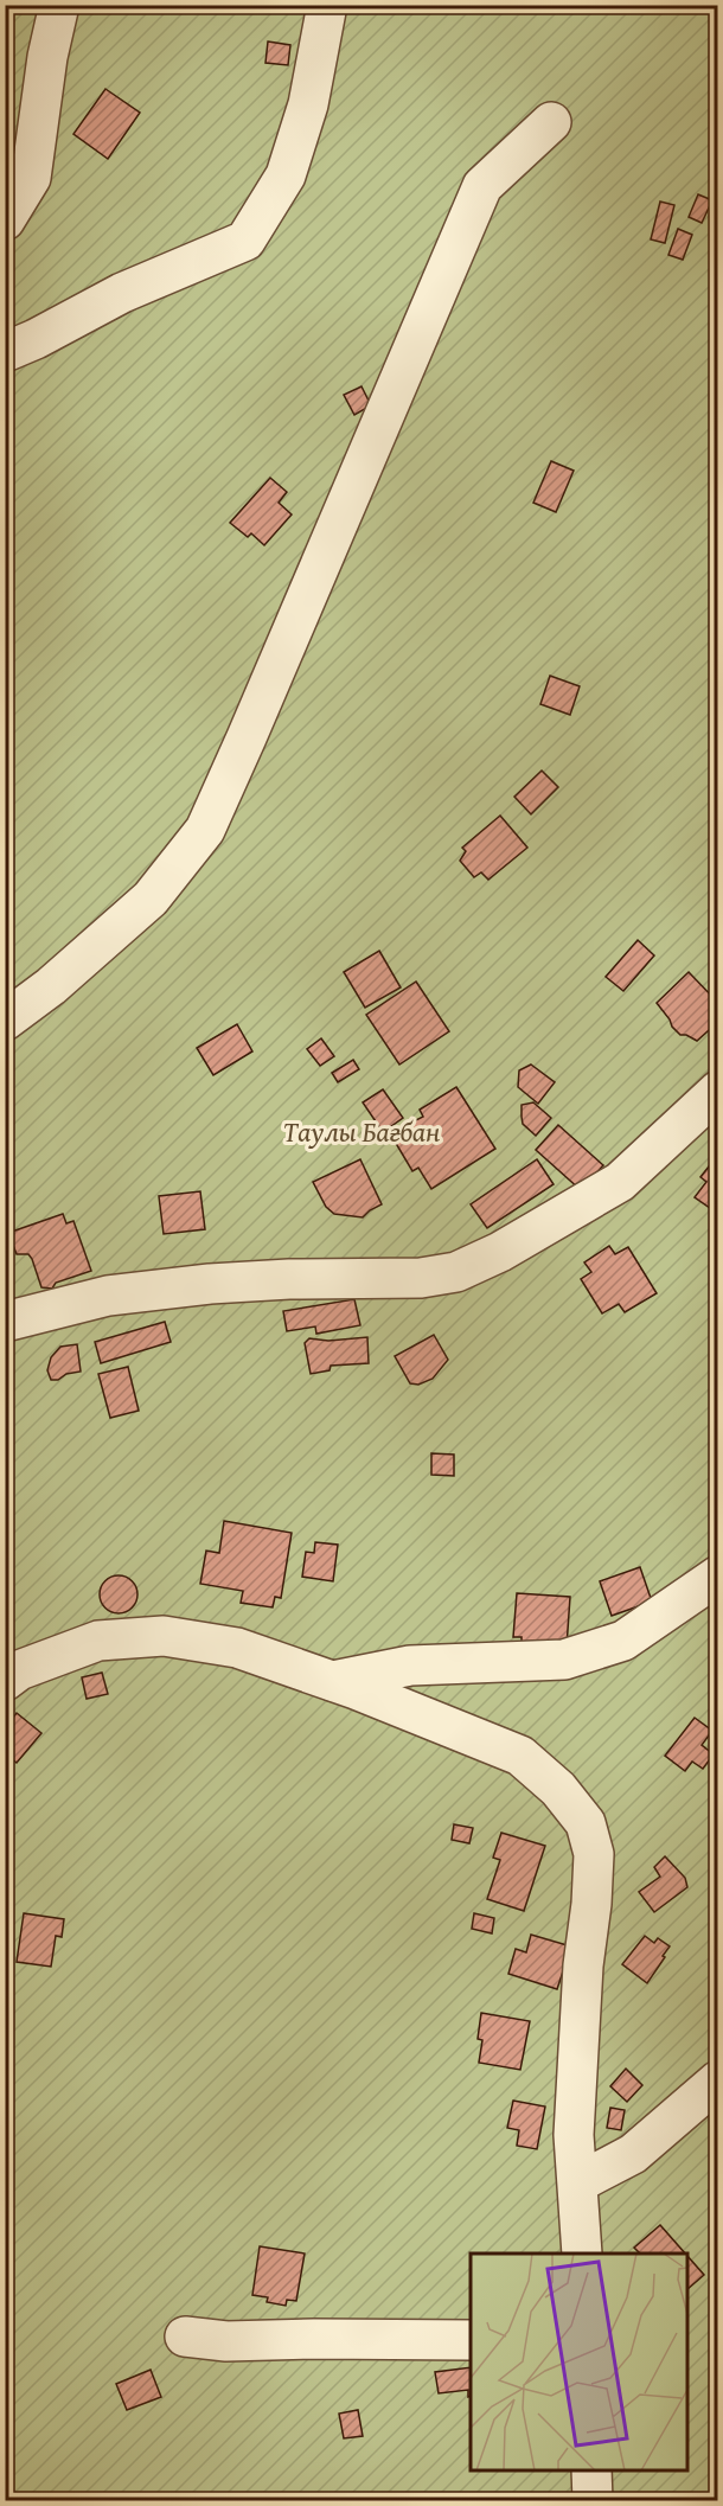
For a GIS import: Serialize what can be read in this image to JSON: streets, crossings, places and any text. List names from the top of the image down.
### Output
{
  "parks": ["Таулы Бағбан"]
}
